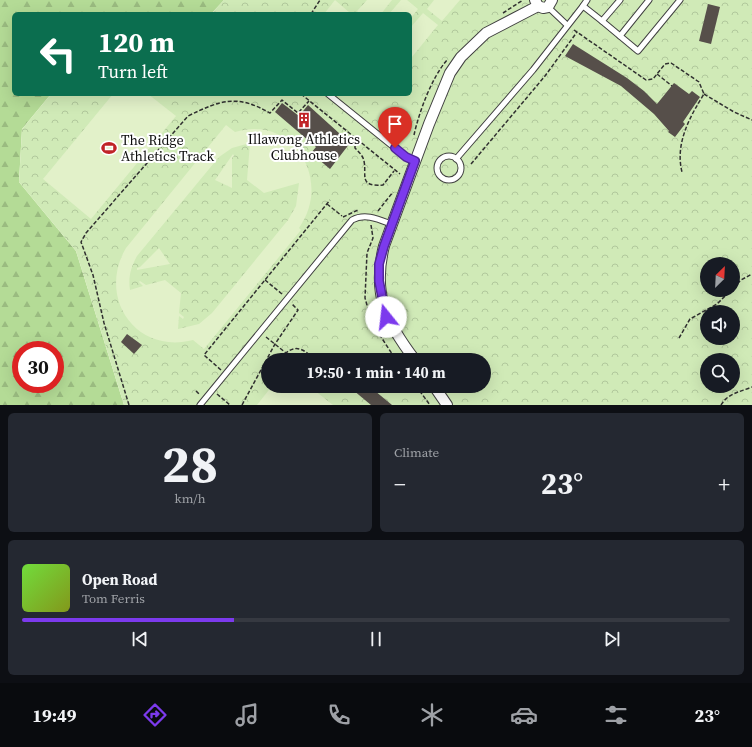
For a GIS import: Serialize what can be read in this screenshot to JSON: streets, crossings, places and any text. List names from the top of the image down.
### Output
{
  "places": {
    "building": ["Illawong Athletics Clubhouse"],
    "sports": ["The Ridge Athletics Track"]
  },
  "north": "top right",
  "page": {
    "turn": ["120 m", "Turn left"],
    "limit": "30",
    "trip": "19:50 · 1 min · 140 m",
    "tile": [
      ["28", "km/h"],
      "Climate"
    ],
    "heat": ["−", "23°", "+"],
    "song": ["Open Road", "Tom Ferris"],
    "tabs": ["19:49", "23°"]
  }
}
